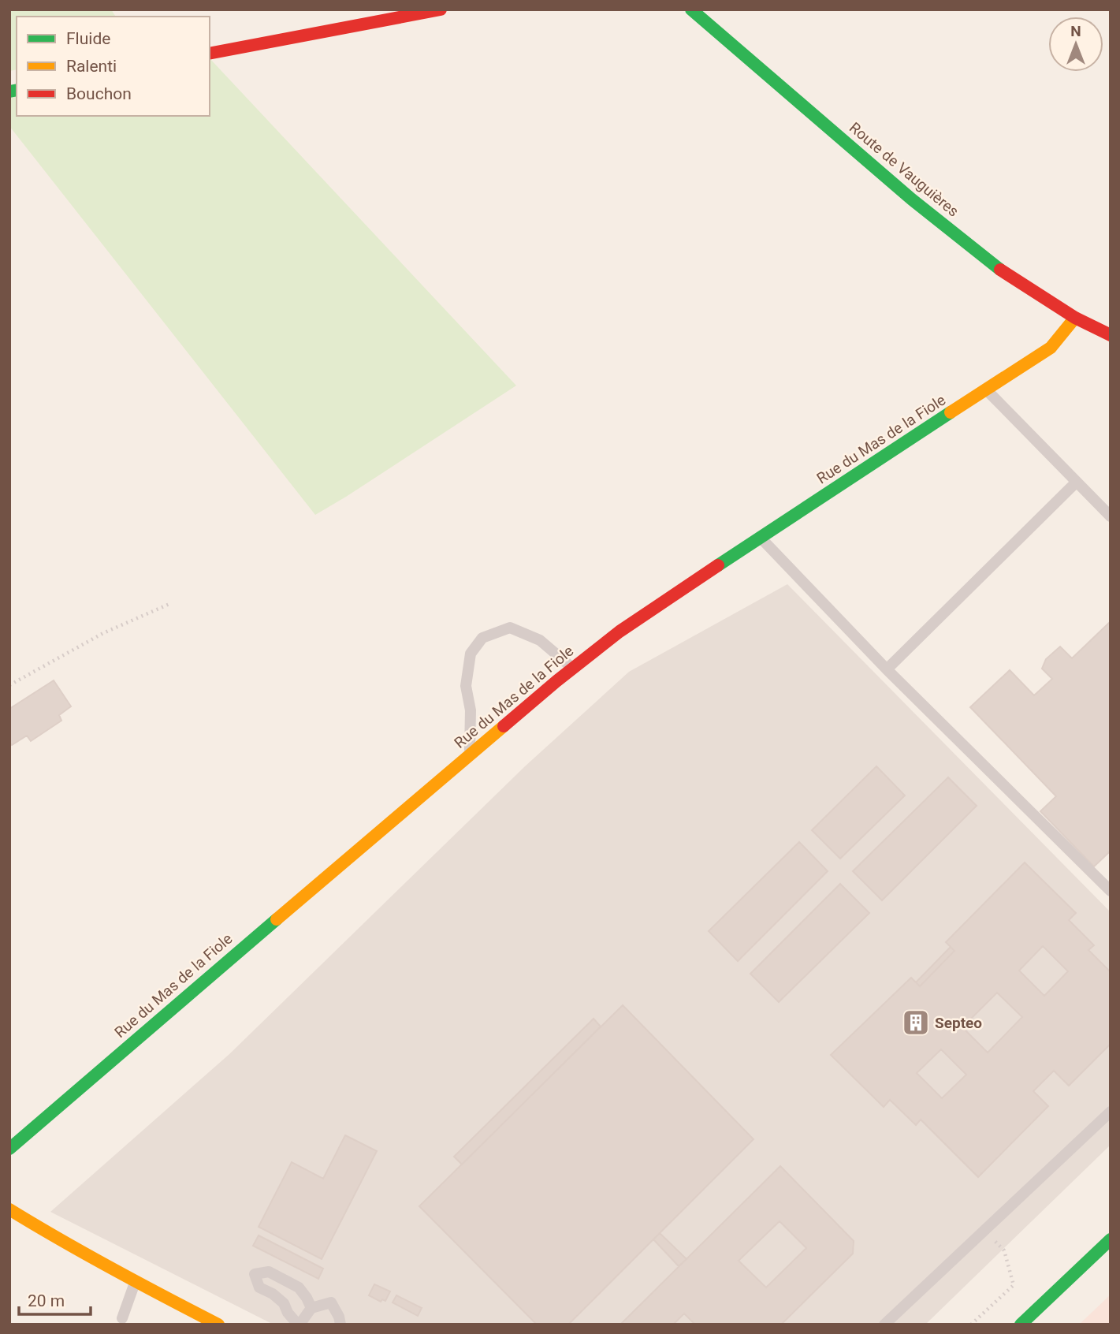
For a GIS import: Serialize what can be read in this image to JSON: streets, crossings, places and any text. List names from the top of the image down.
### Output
{
  "streets": {
    "street": ["Route de Vauguières", "Rue du Mas de la Fiole"]
  },
  "crossings": [
    ["Route de Vauguières", "Rue du Mas de la Fiole"]
  ],
  "places": {
    "building": ["Septeo"]
  },
  "legend": ["Fluide", "Ralenti", "Bouchon"],
  "scale_bar": "20 m",
  "north": "top"
}
